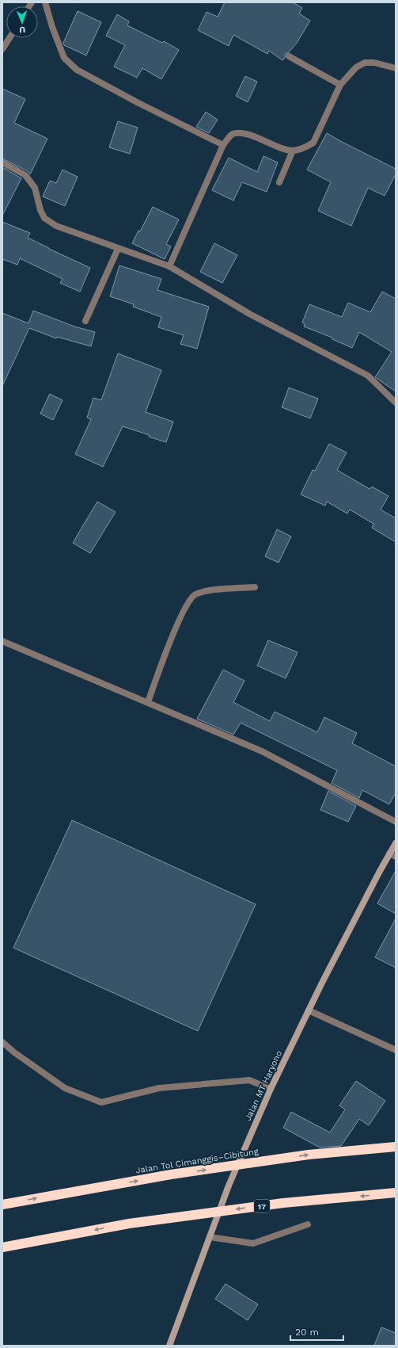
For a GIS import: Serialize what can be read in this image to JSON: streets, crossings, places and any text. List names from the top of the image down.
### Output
{
  "streets": {
    "highway": ["Jalan Tol Cimanggis–Cibitung", "17"],
    "main road": ["Jalan MT Haryono"]
  },
  "scale_bar": "20 m",
  "north": "bottom"
}
